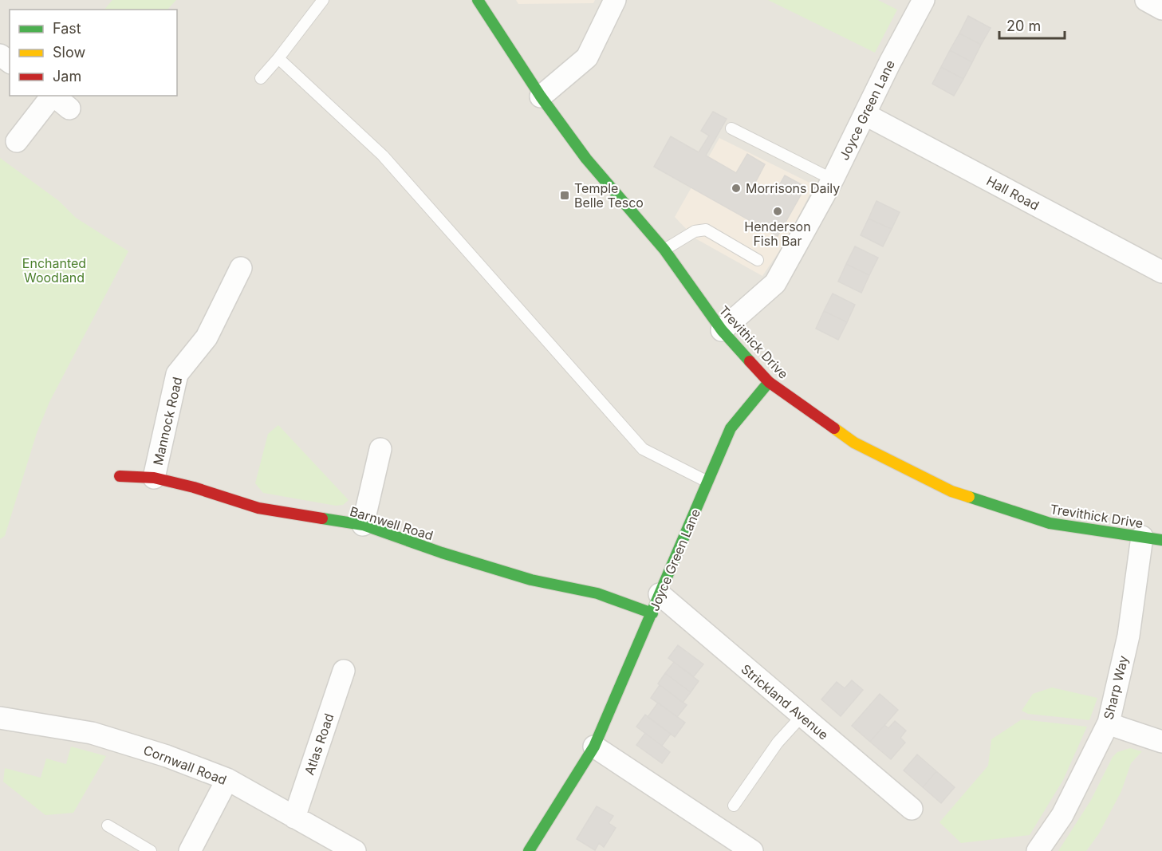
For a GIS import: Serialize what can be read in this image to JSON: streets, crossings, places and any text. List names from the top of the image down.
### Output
{
  "streets": {
    "street": [
      "Joyce Green Lane",
      "Hall Road",
      "Trevithick Drive",
      "Mannock Road",
      "Barnwell Road",
      "Sharp Way",
      "Strickland Avenue",
      "Atlas Road",
      "Cornwall Road"
    ]
  },
  "crossings": [
    ["Joyce Green Lane", "Hall Road"],
    ["Joyce Green Lane", "Trevithick Drive"],
    ["Joyce Green Lane", "Barnwell Road"],
    ["Joyce Green Lane", "Strickland Avenue"],
    ["Trevithick Drive", "Sharp Way"],
    ["Mannock Road", "Barnwell Road"],
    ["Barnwell Road", "Strickland Avenue"],
    ["Atlas Road", "Cornwall Road"]
  ],
  "parks": ["Enchanted Woodland"],
  "places": {
    "other": ["Morrisons Daily", "Henderson Fish Bar"],
    "transit": ["Temple Belle Tesco"]
  },
  "legend": ["Fast", "Slow", "Jam"],
  "scale_bar": "20 m"
}
